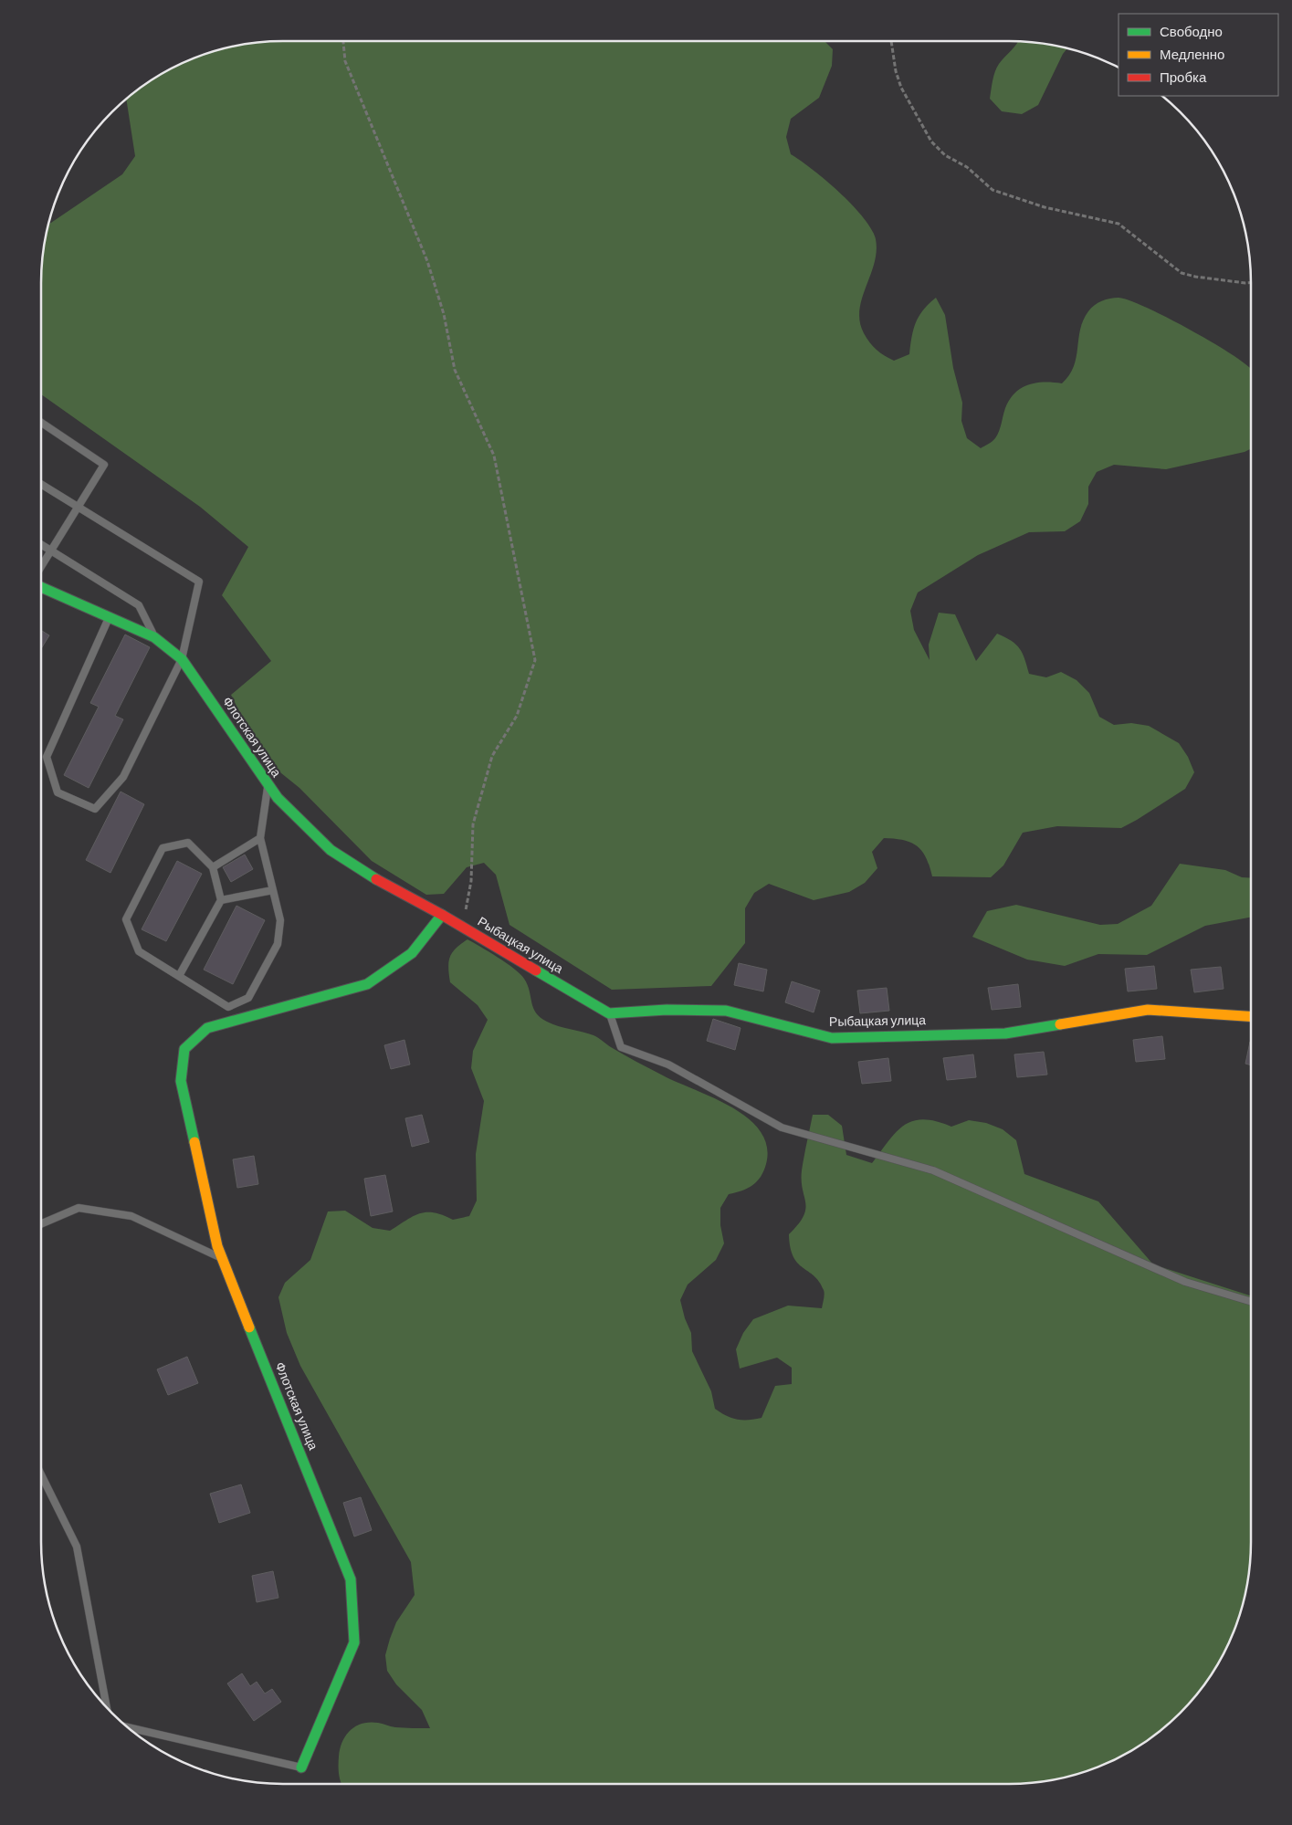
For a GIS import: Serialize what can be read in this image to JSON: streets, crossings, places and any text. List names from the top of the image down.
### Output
{
  "streets": {
    "street": ["Флотская улица", "Рыбацкая улица"]
  },
  "crossings": [
    ["Флотская улица", "Рыбацкая улица"]
  ],
  "legend": ["Свободно", "Медленно", "Пробка"]
}
